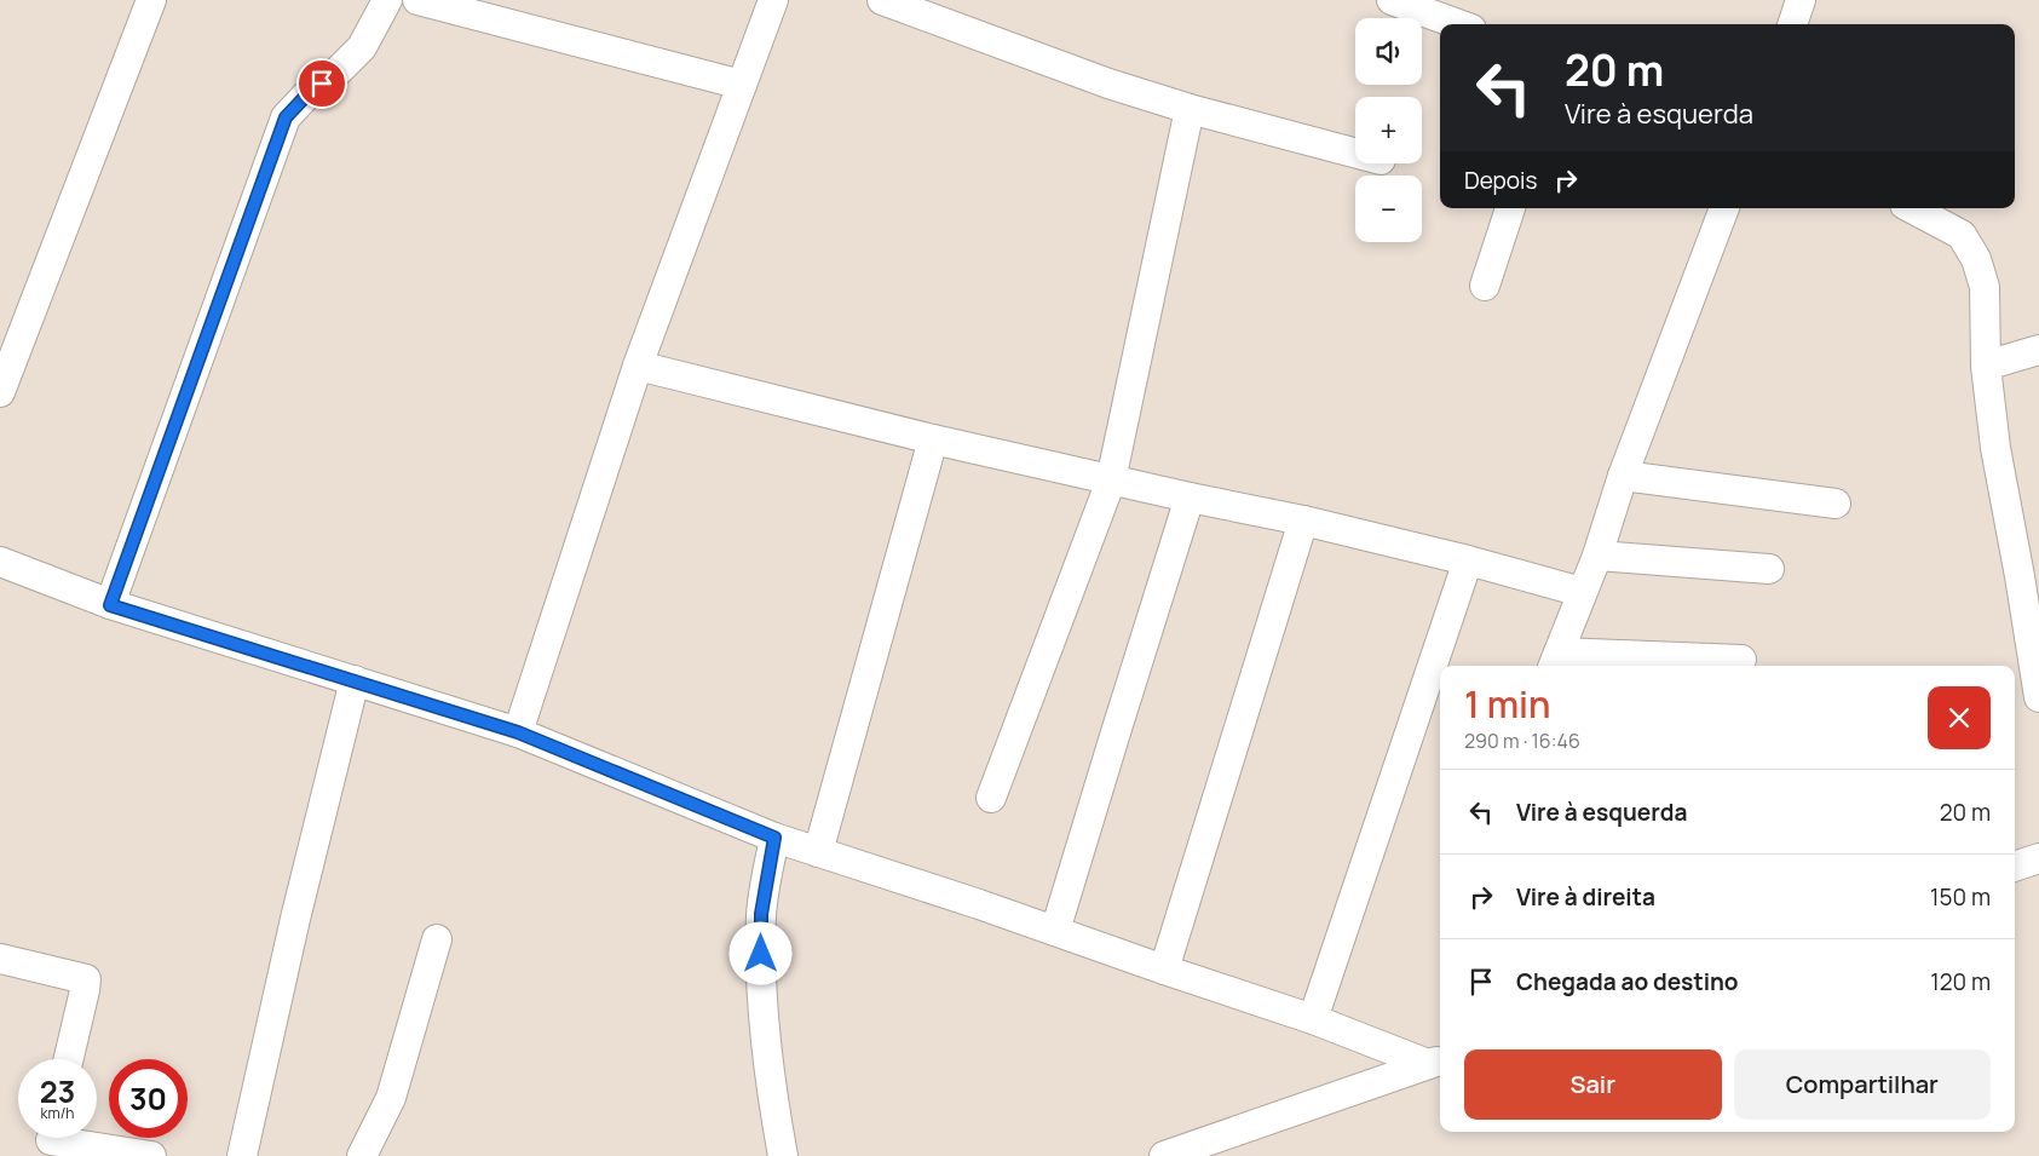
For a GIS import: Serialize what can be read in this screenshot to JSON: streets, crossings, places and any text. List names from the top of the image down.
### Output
{
  "page": {
    "map_buttons": ["+", "−"],
    "turn": ["20 m", "Vire à esquerda"],
    "then": "Depois",
    "heading": ["1 min", "290 m · 16:46"],
    "list": [
      {
        "name": "Vire à esquerda",
        "value": "20 m"
      },
      {
        "name": "Vire à direita",
        "value": "150 m"
      },
      {
        "name": "Chegada ao destino",
        "value": "120 m"
      }
    ],
    "buttons": ["Sair", "Compartilhar"],
    "speed": "23 km/h",
    "limit": "30"
  }
}
